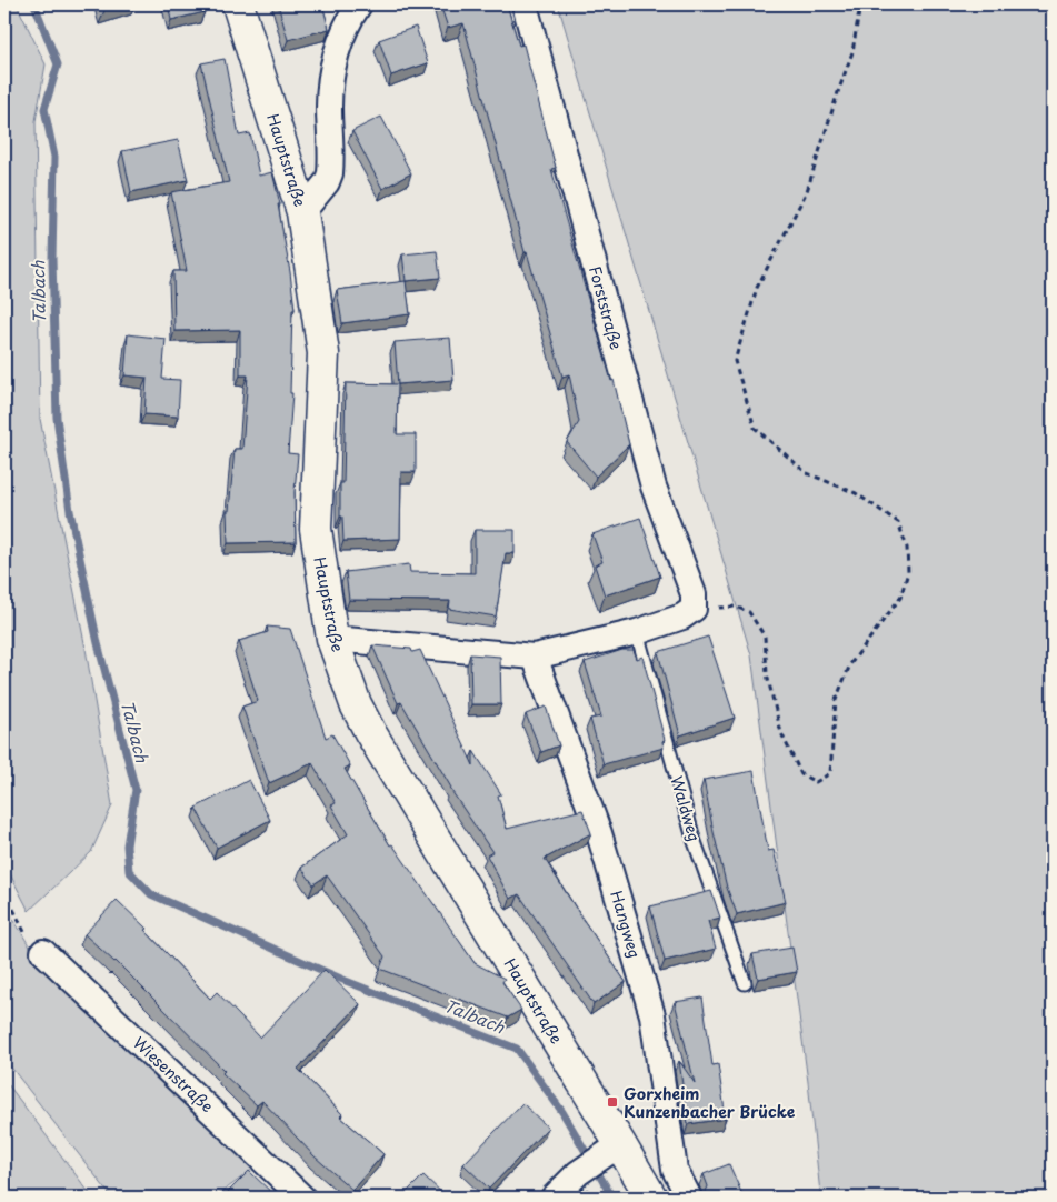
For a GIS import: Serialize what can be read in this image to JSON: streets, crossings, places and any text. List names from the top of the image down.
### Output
{
  "streets": {
    "main road": ["Hauptstraße"],
    "street": ["Forststraße", "Hangweg", "Wiesenstraße"],
    "lane": ["Waldweg"]
  },
  "water": ["Talbach"],
  "places": {
    "transit": ["Gorxheim Kunzenbacher Brücke"]
  }
}
